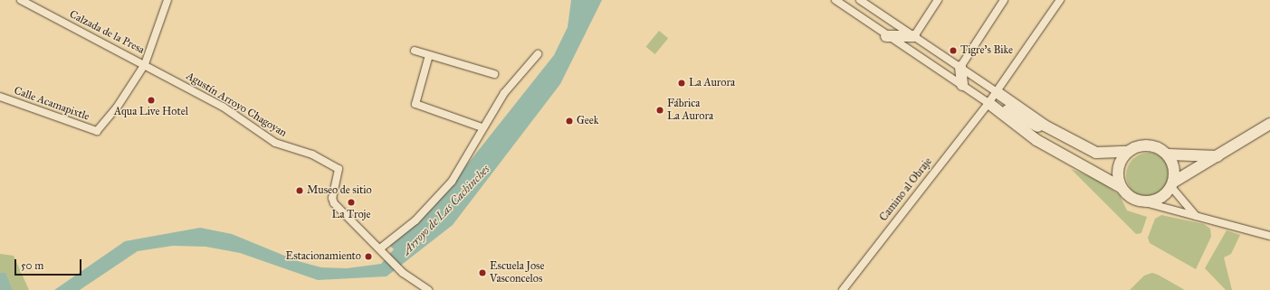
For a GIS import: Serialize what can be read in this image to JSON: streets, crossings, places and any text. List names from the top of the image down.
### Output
{
  "streets": {
    "street": [
      "Calzada de la Presa",
      "Calle Acamapixtle",
      "Agustín Arroyo Chagoyan",
      "Camino al Obraje"
    ]
  },
  "crossings": [
    ["Calzada de la Presa", "Calle Acamapixtle"],
    ["Calzada de la Presa", "Agustín Arroyo Chagoyan"],
    ["Calle Acamapixtle", "Agustín Arroyo Chagoyan"]
  ],
  "water": ["Arroyo de Las Cachinches"],
  "places": [
    "Tigre's Bike",
    "La Aurora",
    "Aqua Live Hotel",
    "Fábrica La Aurora",
    "Geek",
    "Museo de sitio",
    "La Troje",
    "Estacionamiento",
    "Escuela Jose Vasconcelos"
  ],
  "scale_bar": "50 m"
}
